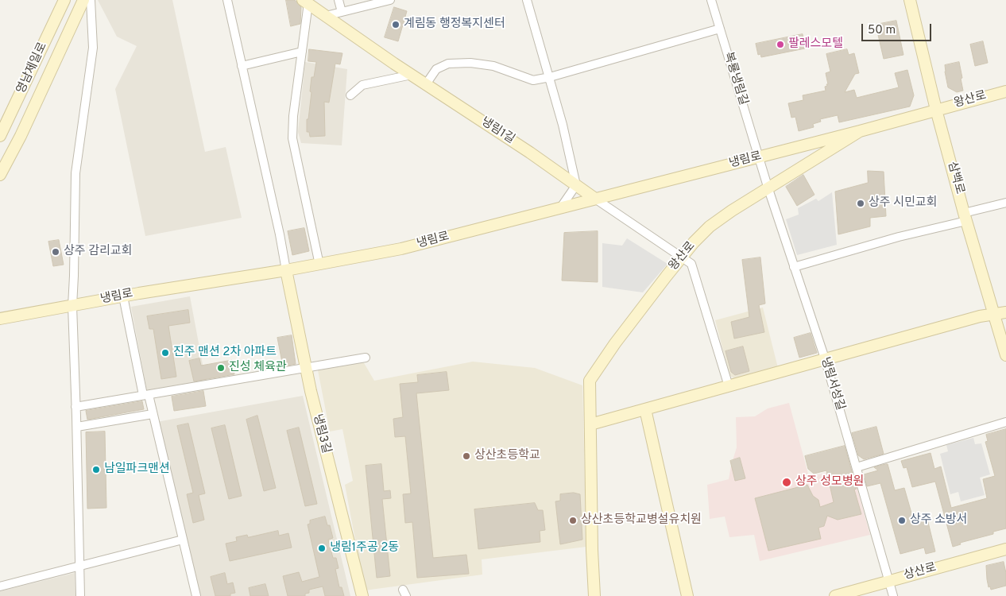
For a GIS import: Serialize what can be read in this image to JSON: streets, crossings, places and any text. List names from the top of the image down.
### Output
{
  "streets": {
    "street": [
      "영남제일로",
      "복룡냉림길",
      "왕산로",
      "냉림1길",
      "냉림로",
      "삼백로",
      "냉림서성길",
      "냉림3길",
      "상산로"
    ]
  },
  "crossings": [
    ["복룡냉림길", "왕산로"],
    ["복룡냉림길", "냉림로"],
    ["복룡냉림길", "냉림서성길"],
    ["왕산로", "냉림1길"],
    ["왕산로", "냉림로"],
    ["왕산로", "삼백로"],
    ["왕산로", "냉림서성길"],
    ["냉림1길", "냉림로"],
    ["냉림로", "냉림3길"],
    ["냉림서성길", "상산로"]
  ],
  "places": [
    "계림동 행정복지센터",
    "팔레스모텔",
    "상주 시민교회",
    "상주 감리교회",
    "진주 맨션 2차 아파트",
    "진성 체육관",
    "상산초등학교",
    "남일파크맨션",
    "상주 성모병원",
    "상산초등학교병설유치원",
    "상주 소방서",
    "냉림1주공 2동"
  ],
  "scale_bar": "50 m"
}
